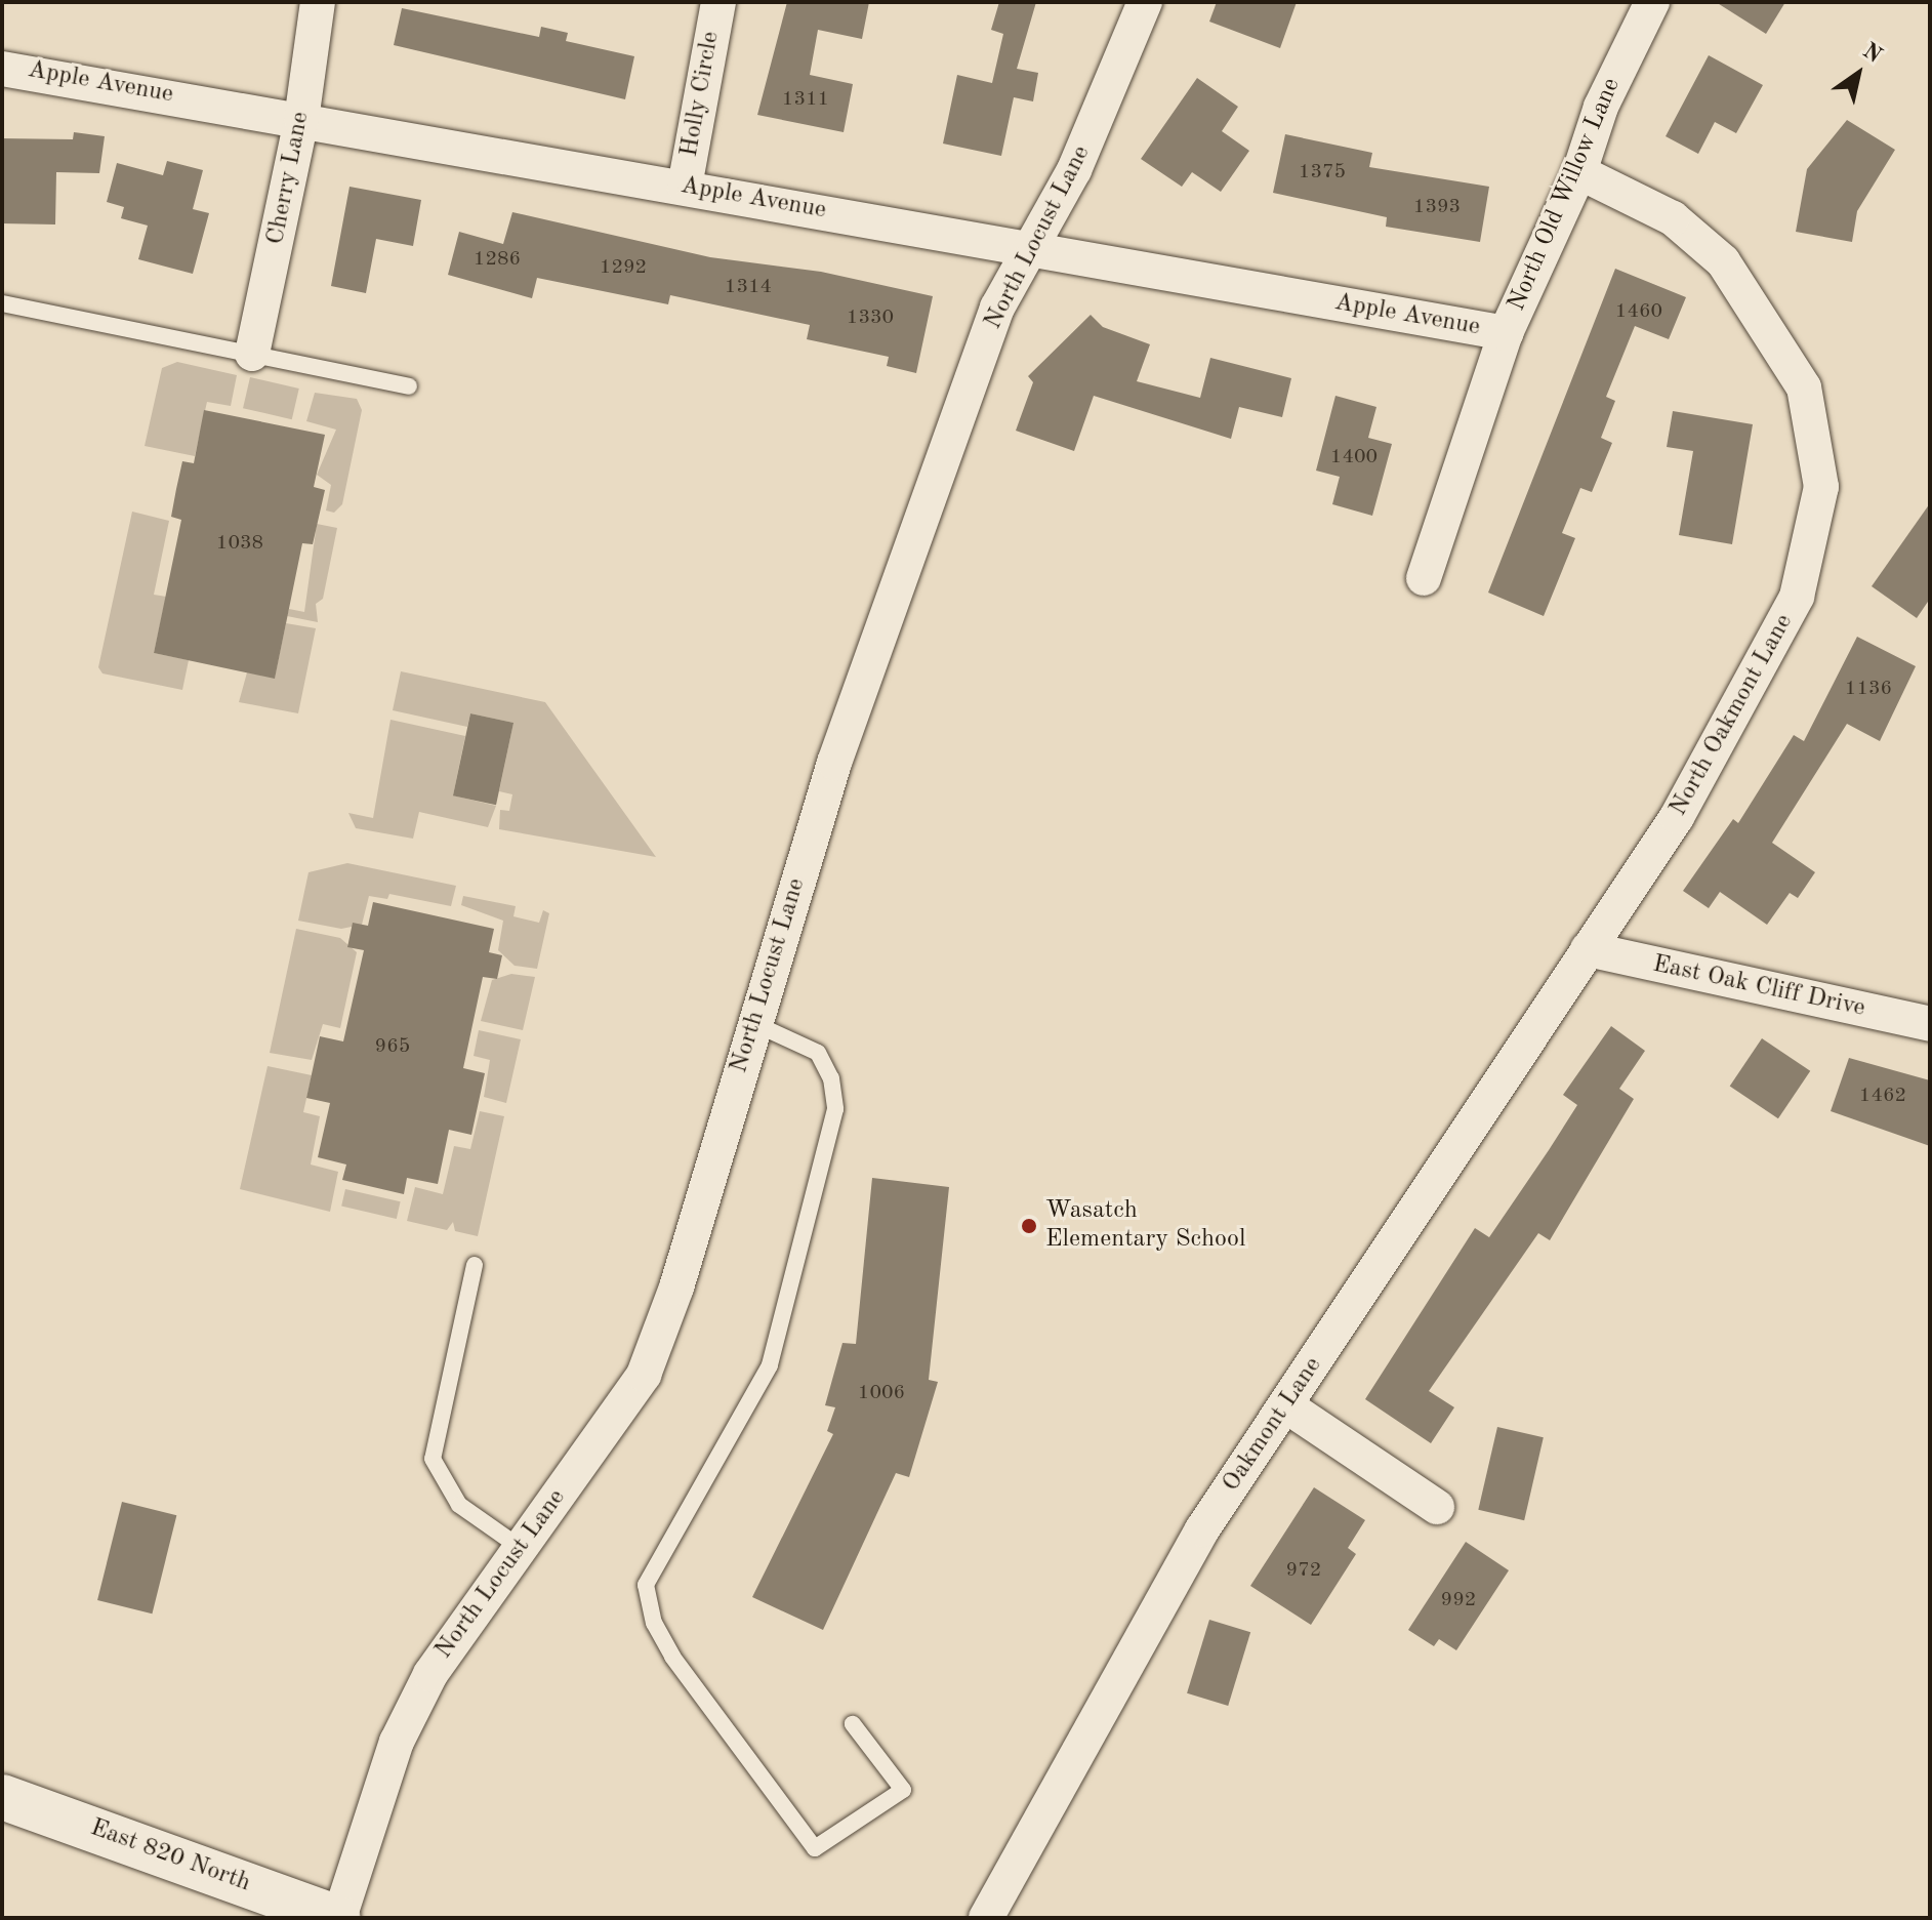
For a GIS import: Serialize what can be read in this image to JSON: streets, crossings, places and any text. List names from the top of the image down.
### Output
{
  "streets": {
    "street": [
      "Apple Avenue",
      "Holly Circle",
      "Cherry Lane",
      "North Old Willow Lane",
      "North Locust Lane",
      "North Oakmont Lane",
      "East Oak Cliff Drive",
      "Oakmont Lane",
      "East 820 North"
    ]
  },
  "crossings": [
    ["Apple Avenue", "Holly Circle"],
    ["Apple Avenue", "Cherry Lane"],
    ["Apple Avenue", "North Old Willow Lane"],
    ["Apple Avenue", "North Locust Lane"],
    ["North Old Willow Lane", "North Oakmont Lane"],
    ["North Locust Lane", "East 820 North"],
    ["North Oakmont Lane", "East Oak Cliff Drive"],
    ["North Oakmont Lane", "Oakmont Lane"],
    ["East Oak Cliff Drive", "Oakmont Lane"]
  ],
  "places": ["Wasatch Elementary School"],
  "house_numbers": [
    "1311",
    "1375",
    "1393",
    "1286",
    "1292",
    "1314",
    "1460",
    "1330",
    "1400",
    "1038",
    "1136",
    "965",
    "1462",
    "1006",
    "972",
    "992"
  ],
  "north": "top right"
}
